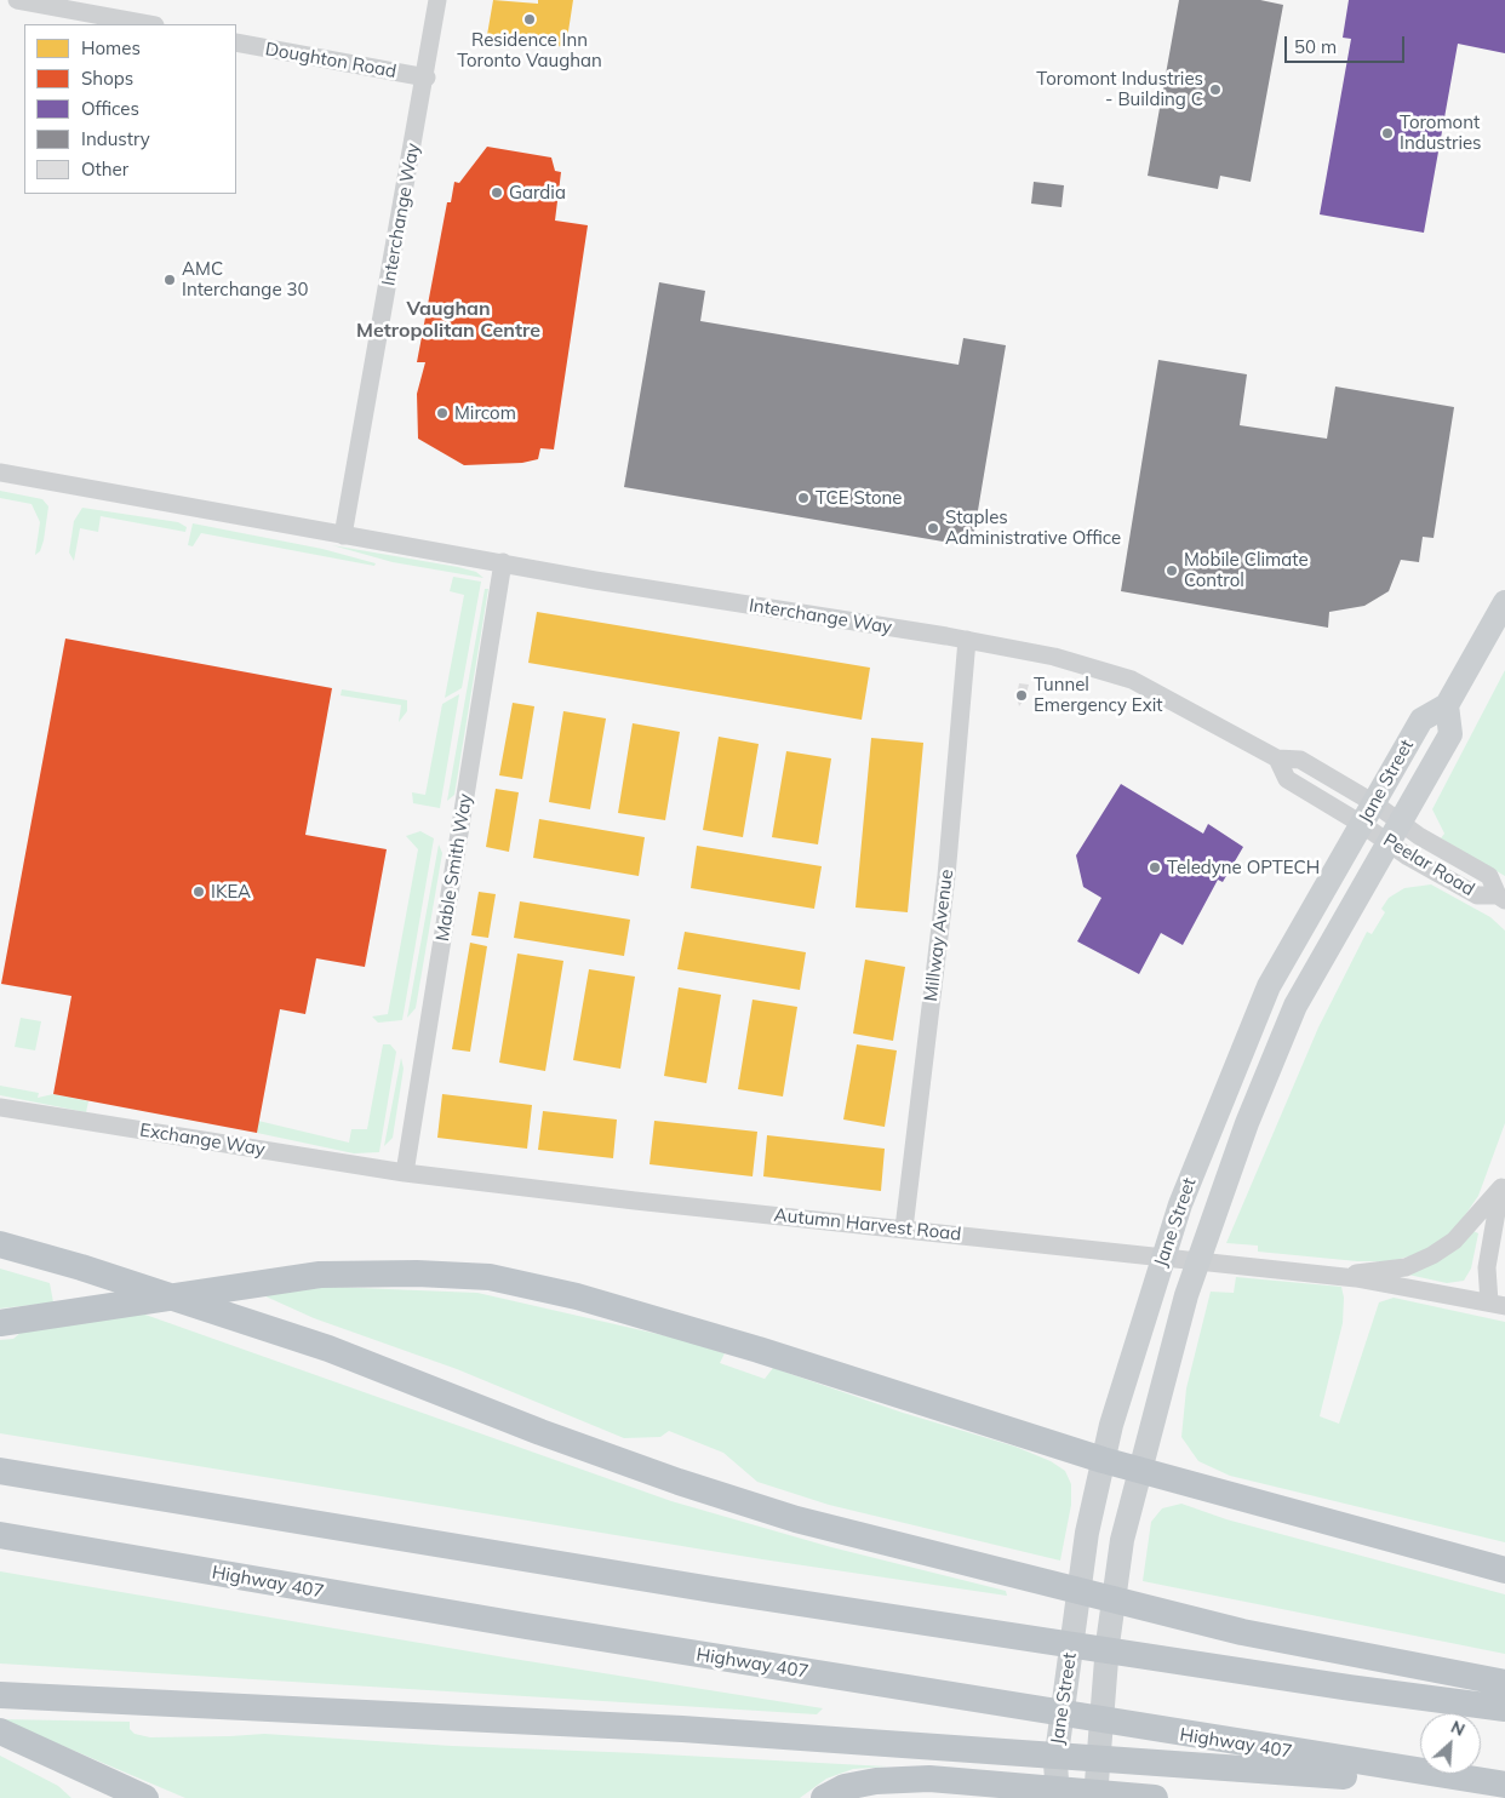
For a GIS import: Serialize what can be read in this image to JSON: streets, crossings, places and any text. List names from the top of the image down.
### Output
{
  "streets": {
    "highway": ["Highway 407"],
    "main road": ["Jane Street"],
    "street": [
      "Doughton Road",
      "Interchange Way",
      "Peelar Road",
      "Mable Smith Way",
      "Millway Avenue",
      "Exchange Way",
      "Autumn Harvest Road"
    ]
  },
  "crossings": [
    ["Doughton Road", "Interchange Way"],
    ["Interchange Way", "Jane Street"],
    ["Interchange Way", "Peelar Road"],
    ["Interchange Way", "Mable Smith Way"],
    ["Interchange Way", "Millway Avenue"],
    ["Jane Street", "Peelar Road"],
    ["Mable Smith Way", "Exchange Way"],
    ["Mable Smith Way", "Autumn Harvest Road"],
    ["Millway Avenue", "Autumn Harvest Road"],
    ["Exchange Way", "Autumn Harvest Road"]
  ],
  "districts": ["Vaughan Metropolitan Centre"],
  "places": [
    "Residence Inn Toronto Vaughan",
    "Toromont Industries - Building C",
    "Toromont Industries",
    "Gardia",
    "AMC Interchange 30",
    "Mircom",
    "TCE Stone",
    "Staples Administrative Office",
    "Mobile Climate Control",
    "Tunnel Emergency Exit",
    "Teledyne OPTECH",
    "IKEA"
  ],
  "legend": [
    "Homes",
    "Shops",
    "Offices",
    "Industry",
    "Other"
  ],
  "scale_bar": "50 m",
  "north": "top right"
}
